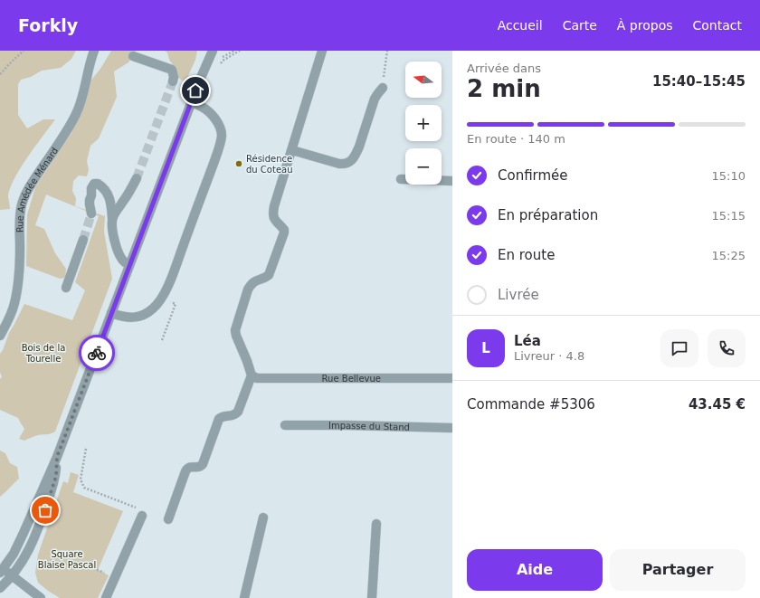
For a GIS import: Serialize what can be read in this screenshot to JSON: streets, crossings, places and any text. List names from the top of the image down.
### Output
{
  "streets": {
    "street": ["Rue Amédée Ménard", "Rue Bellevue", "Impasse du Stand"]
  },
  "parks": ["Bois de la Tourelle", "Square Blaise Pascal"],
  "places": ["Résidence du Coteau"],
  "north": "left",
  "page": {
    "header": "Forkly",
    "nav": [
      "Accueil",
      "Carte",
      "À propos",
      "Contact"
    ],
    "heading": ["2 min", "Arrivée dans", "15:40–15:45"],
    "panel": [
      "Léa",
      "Livreur · 4.8",
      "Commande #5306",
      "43.45 €"
    ],
    "map_buttons": ["+", "−"],
    "bar": "En route · 140 m",
    "list": [
      ["Confirmée", "15:10"],
      ["En préparation", "15:15"],
      ["En route", "15:25"],
      "Livrée"
    ],
    "round": "L",
    "buttons": ["Aide", "Partager"]
  }
}
